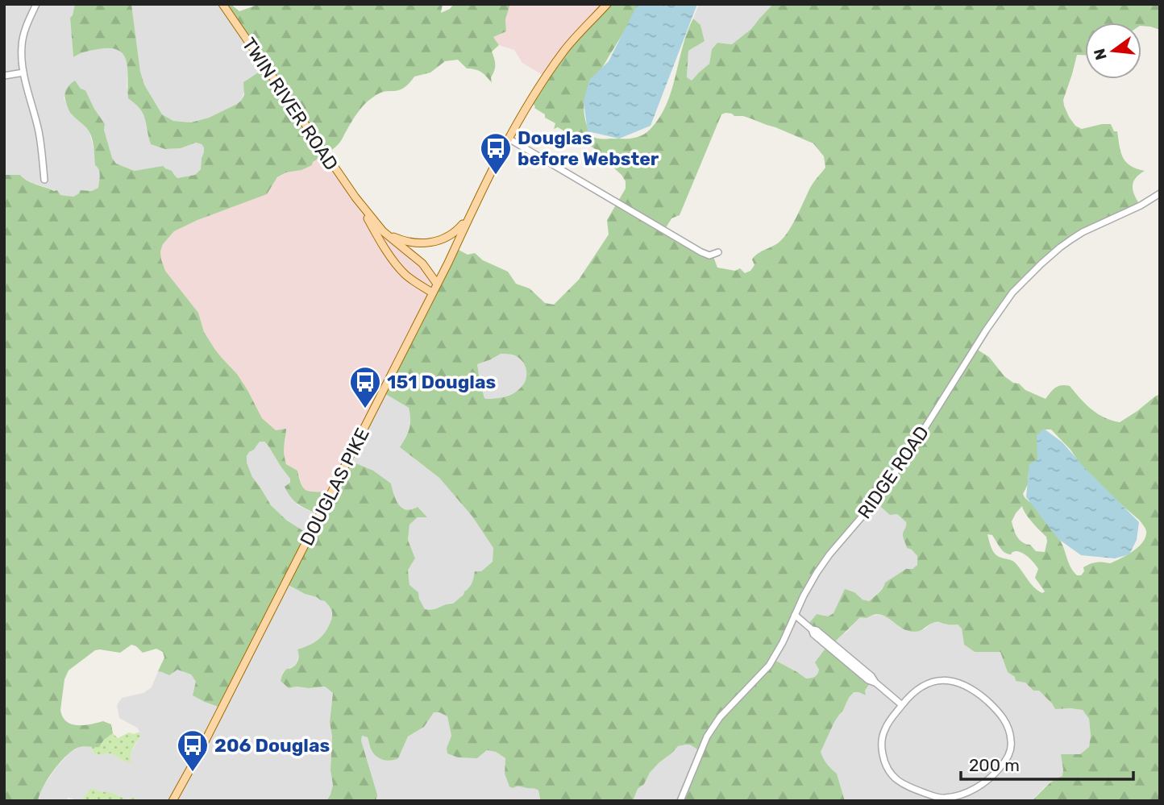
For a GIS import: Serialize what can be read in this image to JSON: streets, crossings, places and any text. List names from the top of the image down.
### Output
{
  "streets": {
    "main road": ["TWIN RIVER ROAD", "DOUGLAS PIKE"],
    "street": ["RIDGE ROAD"]
  },
  "crossings": [
    ["TWIN RIVER ROAD", "DOUGLAS PIKE"]
  ],
  "places": {
    "bus stop": ["Douglas before Webster", "151 Douglas", "206 Douglas"]
  },
  "scale_bar": "200 m",
  "north": "left"
}
